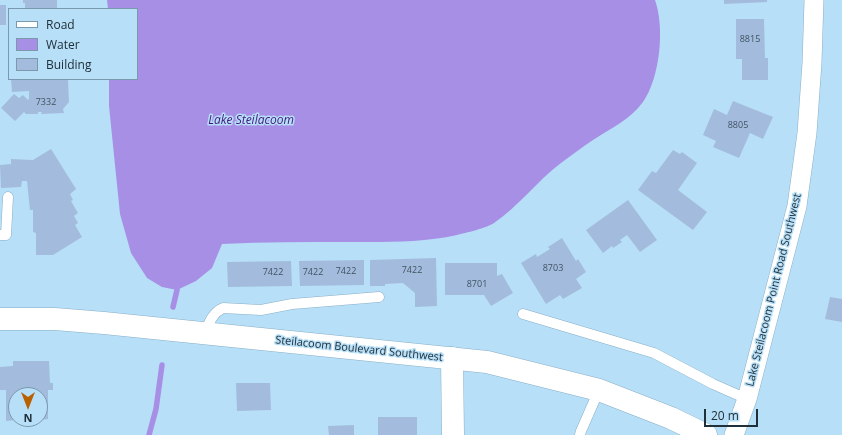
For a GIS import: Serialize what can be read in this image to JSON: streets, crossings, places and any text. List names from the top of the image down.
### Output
{
  "streets": {
    "main road": ["Steilacoom Boulevard Southwest"],
    "street": ["Lake Steilacoom Point Road Southwest"]
  },
  "water": ["Lake Steilacoom"],
  "house_numbers": [
    "8815",
    "7332",
    "8805",
    "8703",
    "7422",
    "7422",
    "7422",
    "7422",
    "8701"
  ],
  "legend": ["Road", "Water", "Building"],
  "scale_bar": "20 m",
  "north": "bottom"
}
